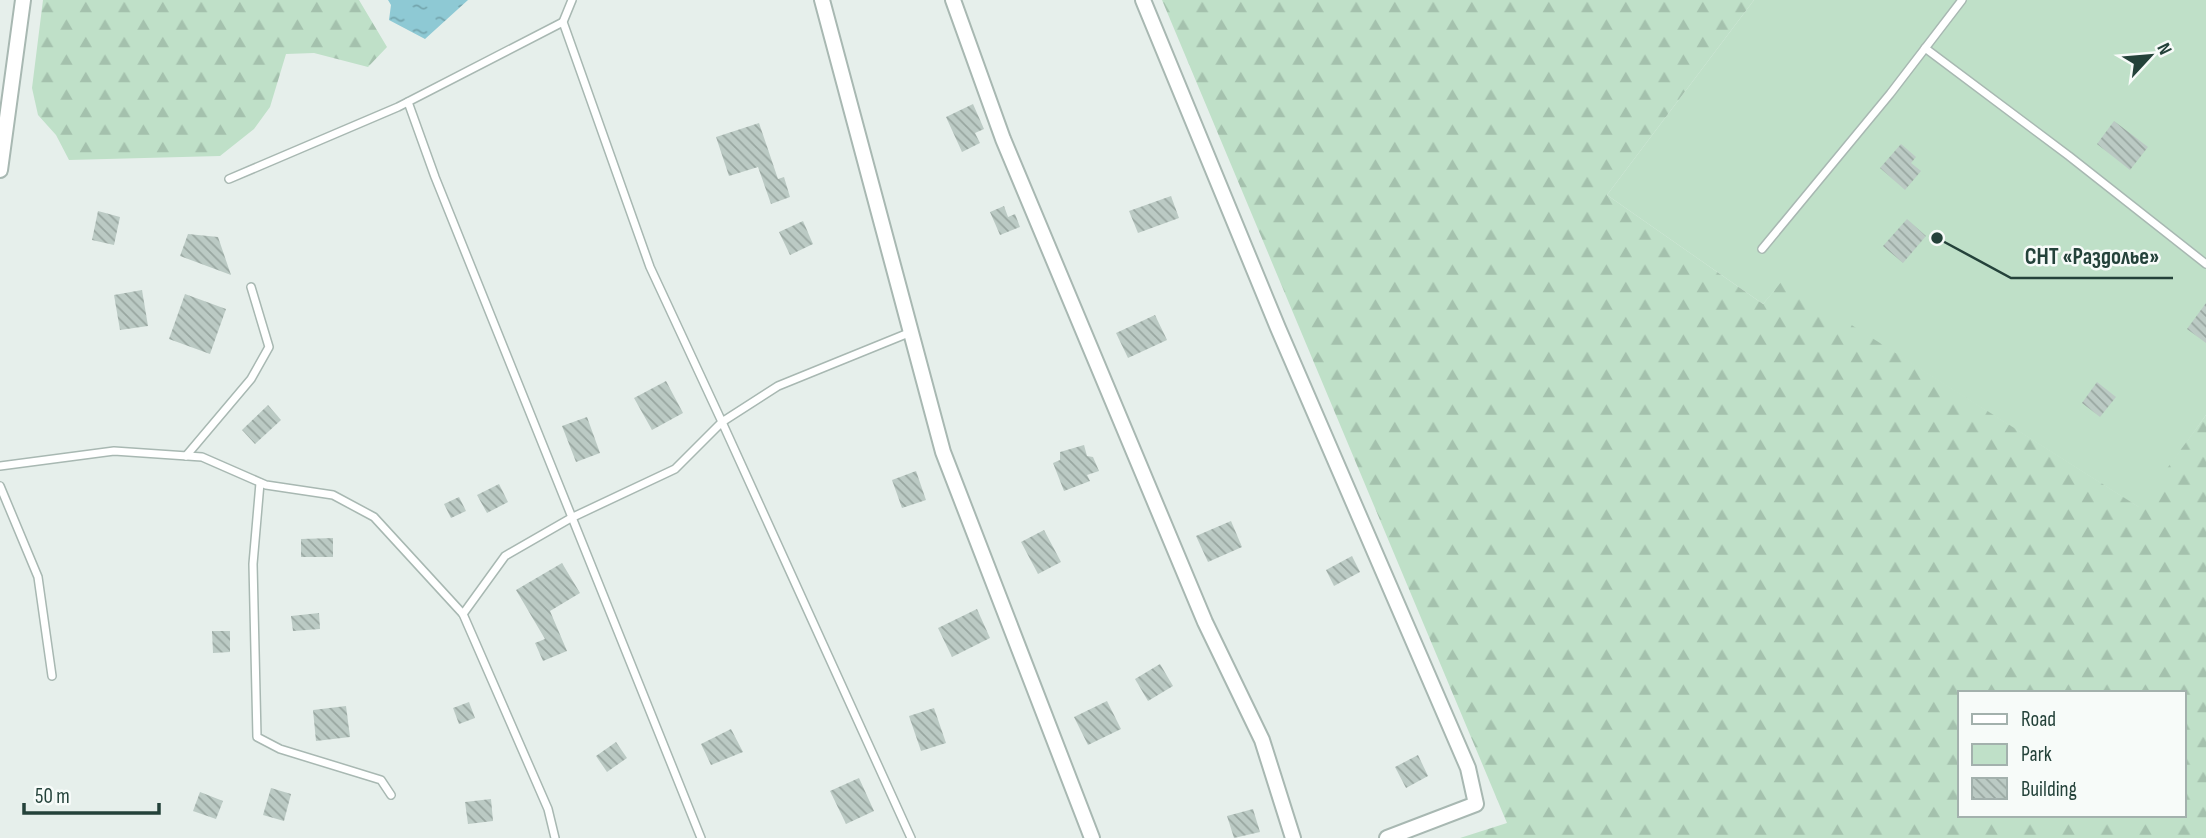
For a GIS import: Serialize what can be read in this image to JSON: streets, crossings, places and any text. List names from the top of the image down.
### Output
{
  "places": ["СНТ «Раздолье»"],
  "legend": ["Road", "Park", "Building"],
  "scale_bar": "50 m",
  "north": "top right"
}
